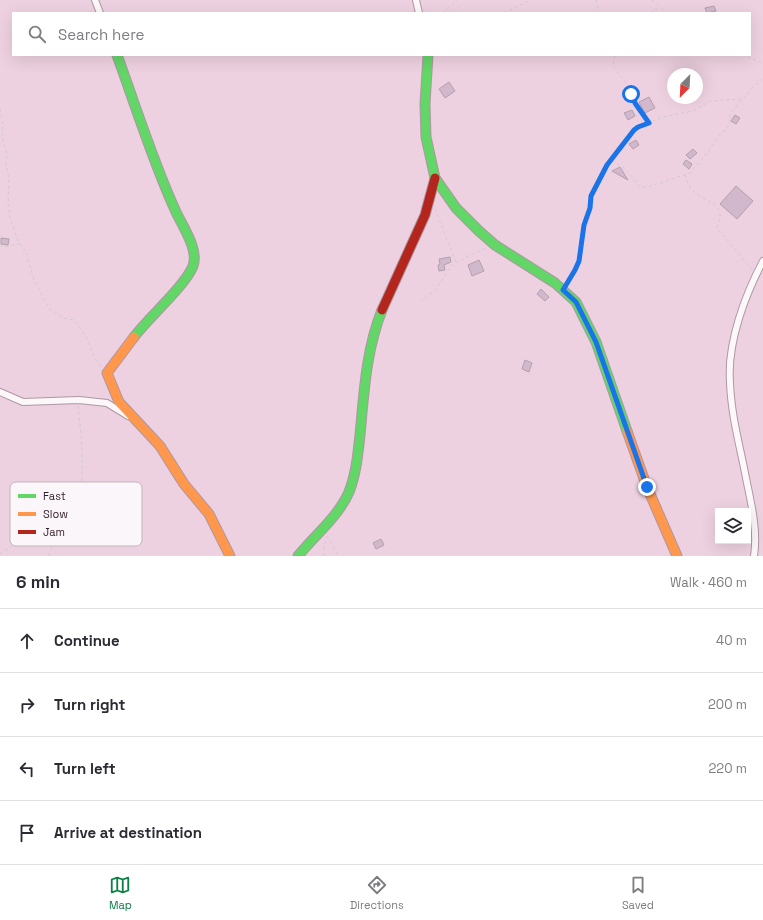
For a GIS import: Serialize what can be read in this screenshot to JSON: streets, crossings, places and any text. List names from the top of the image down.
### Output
{
  "legend": ["Fast", "Slow", "Jam"],
  "north": "bottom left",
  "page": {
    "search": "Search here",
    "heading": ["6 min", "Walk · 460 m"],
    "list": [
      ["Continue", "40 m"],
      ["Turn right", "200 m"],
      ["Turn left", "220 m"],
      "Arrive at destination"
    ],
    "nav": ["Map", "Directions", "Saved"]
  }
}
